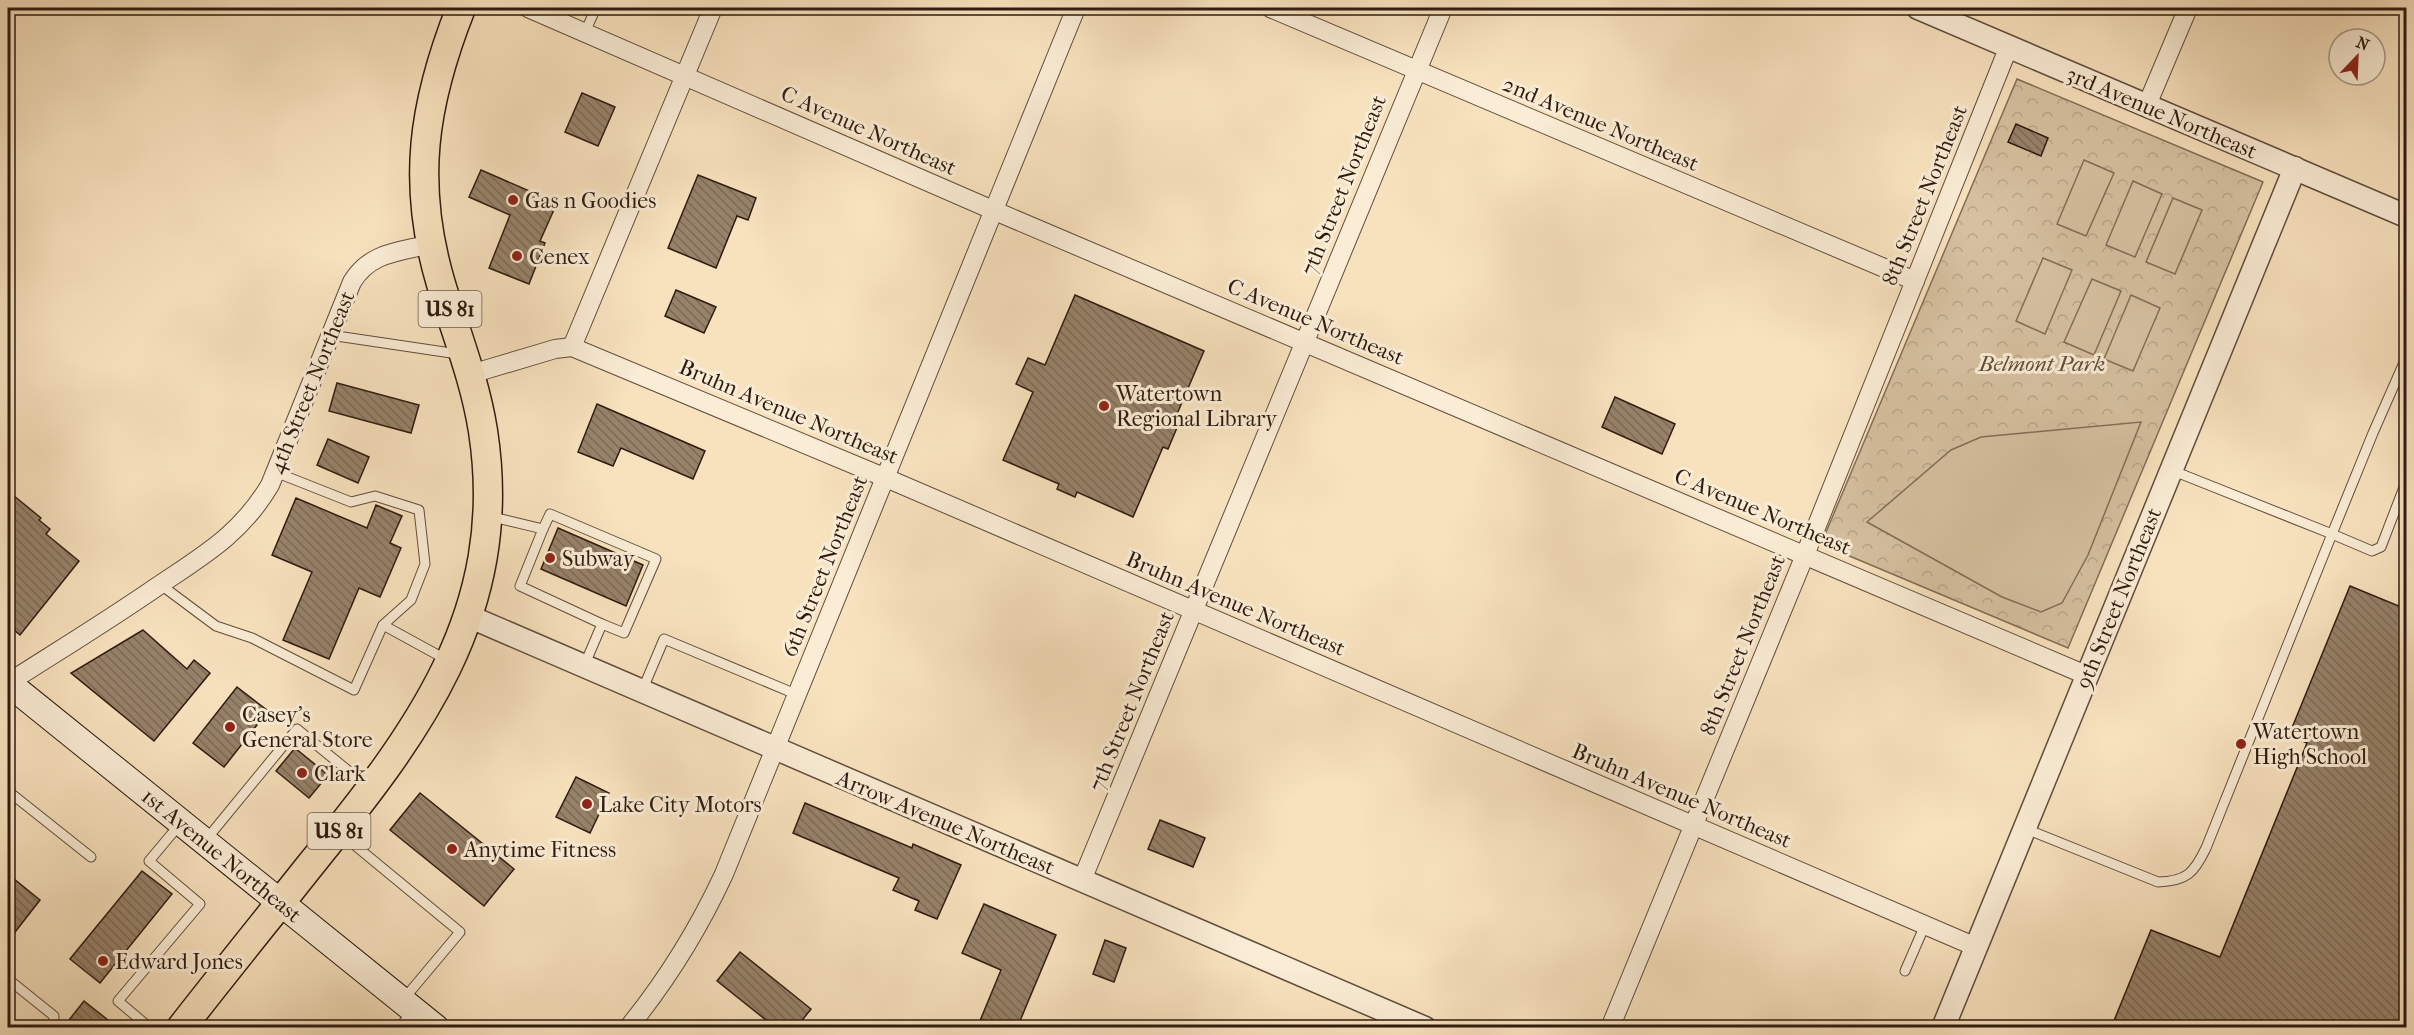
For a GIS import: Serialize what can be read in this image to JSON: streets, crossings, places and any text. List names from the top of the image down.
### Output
{
  "streets": {
    "main road": ["US 81", "1st Avenue Northeast"],
    "street": [
      "3rd Avenue Northeast",
      "2nd Avenue Northeast",
      "C Avenue Northeast",
      "7th Street Northeast",
      "8th Street Northeast",
      "4th Street Northeast",
      "Bruhn Avenue Northeast",
      "6th Street Northeast",
      "9th Street Northeast",
      "Arrow Avenue Northeast"
    ]
  },
  "crossings": [
    ["3rd Avenue Northeast", "8th Street Northeast"],
    ["3rd Avenue Northeast", "9th Street Northeast"],
    ["2nd Avenue Northeast", "7th Street Northeast"],
    ["2nd Avenue Northeast", "8th Street Northeast"],
    ["C Avenue Northeast", "7th Street Northeast"],
    ["C Avenue Northeast", "8th Street Northeast"],
    ["C Avenue Northeast", "6th Street Northeast"],
    ["C Avenue Northeast", "9th Street Northeast"],
    ["7th Street Northeast", "Bruhn Avenue Northeast"],
    ["7th Street Northeast", "Arrow Avenue Northeast"],
    ["8th Street Northeast", "Bruhn Avenue Northeast"],
    ["US 81", "4th Street Northeast"],
    ["US 81", "Arrow Avenue Northeast"],
    ["US 81", "1st Avenue Northeast"],
    ["4th Street Northeast", "1st Avenue Northeast"],
    ["Bruhn Avenue Northeast", "6th Street Northeast"],
    ["Bruhn Avenue Northeast", "9th Street Northeast"],
    ["6th Street Northeast", "Arrow Avenue Northeast"]
  ],
  "parks": ["Belmont Park"],
  "places": [
    "Gas n Goodies",
    "Cenex",
    "Watertown Regional Library",
    "Subway",
    "Casey's General Store",
    "Watertown High School",
    "Clark",
    "Lake City Motors",
    "Anytime Fitness",
    "Edward Jones"
  ],
  "north": "top right"
}
